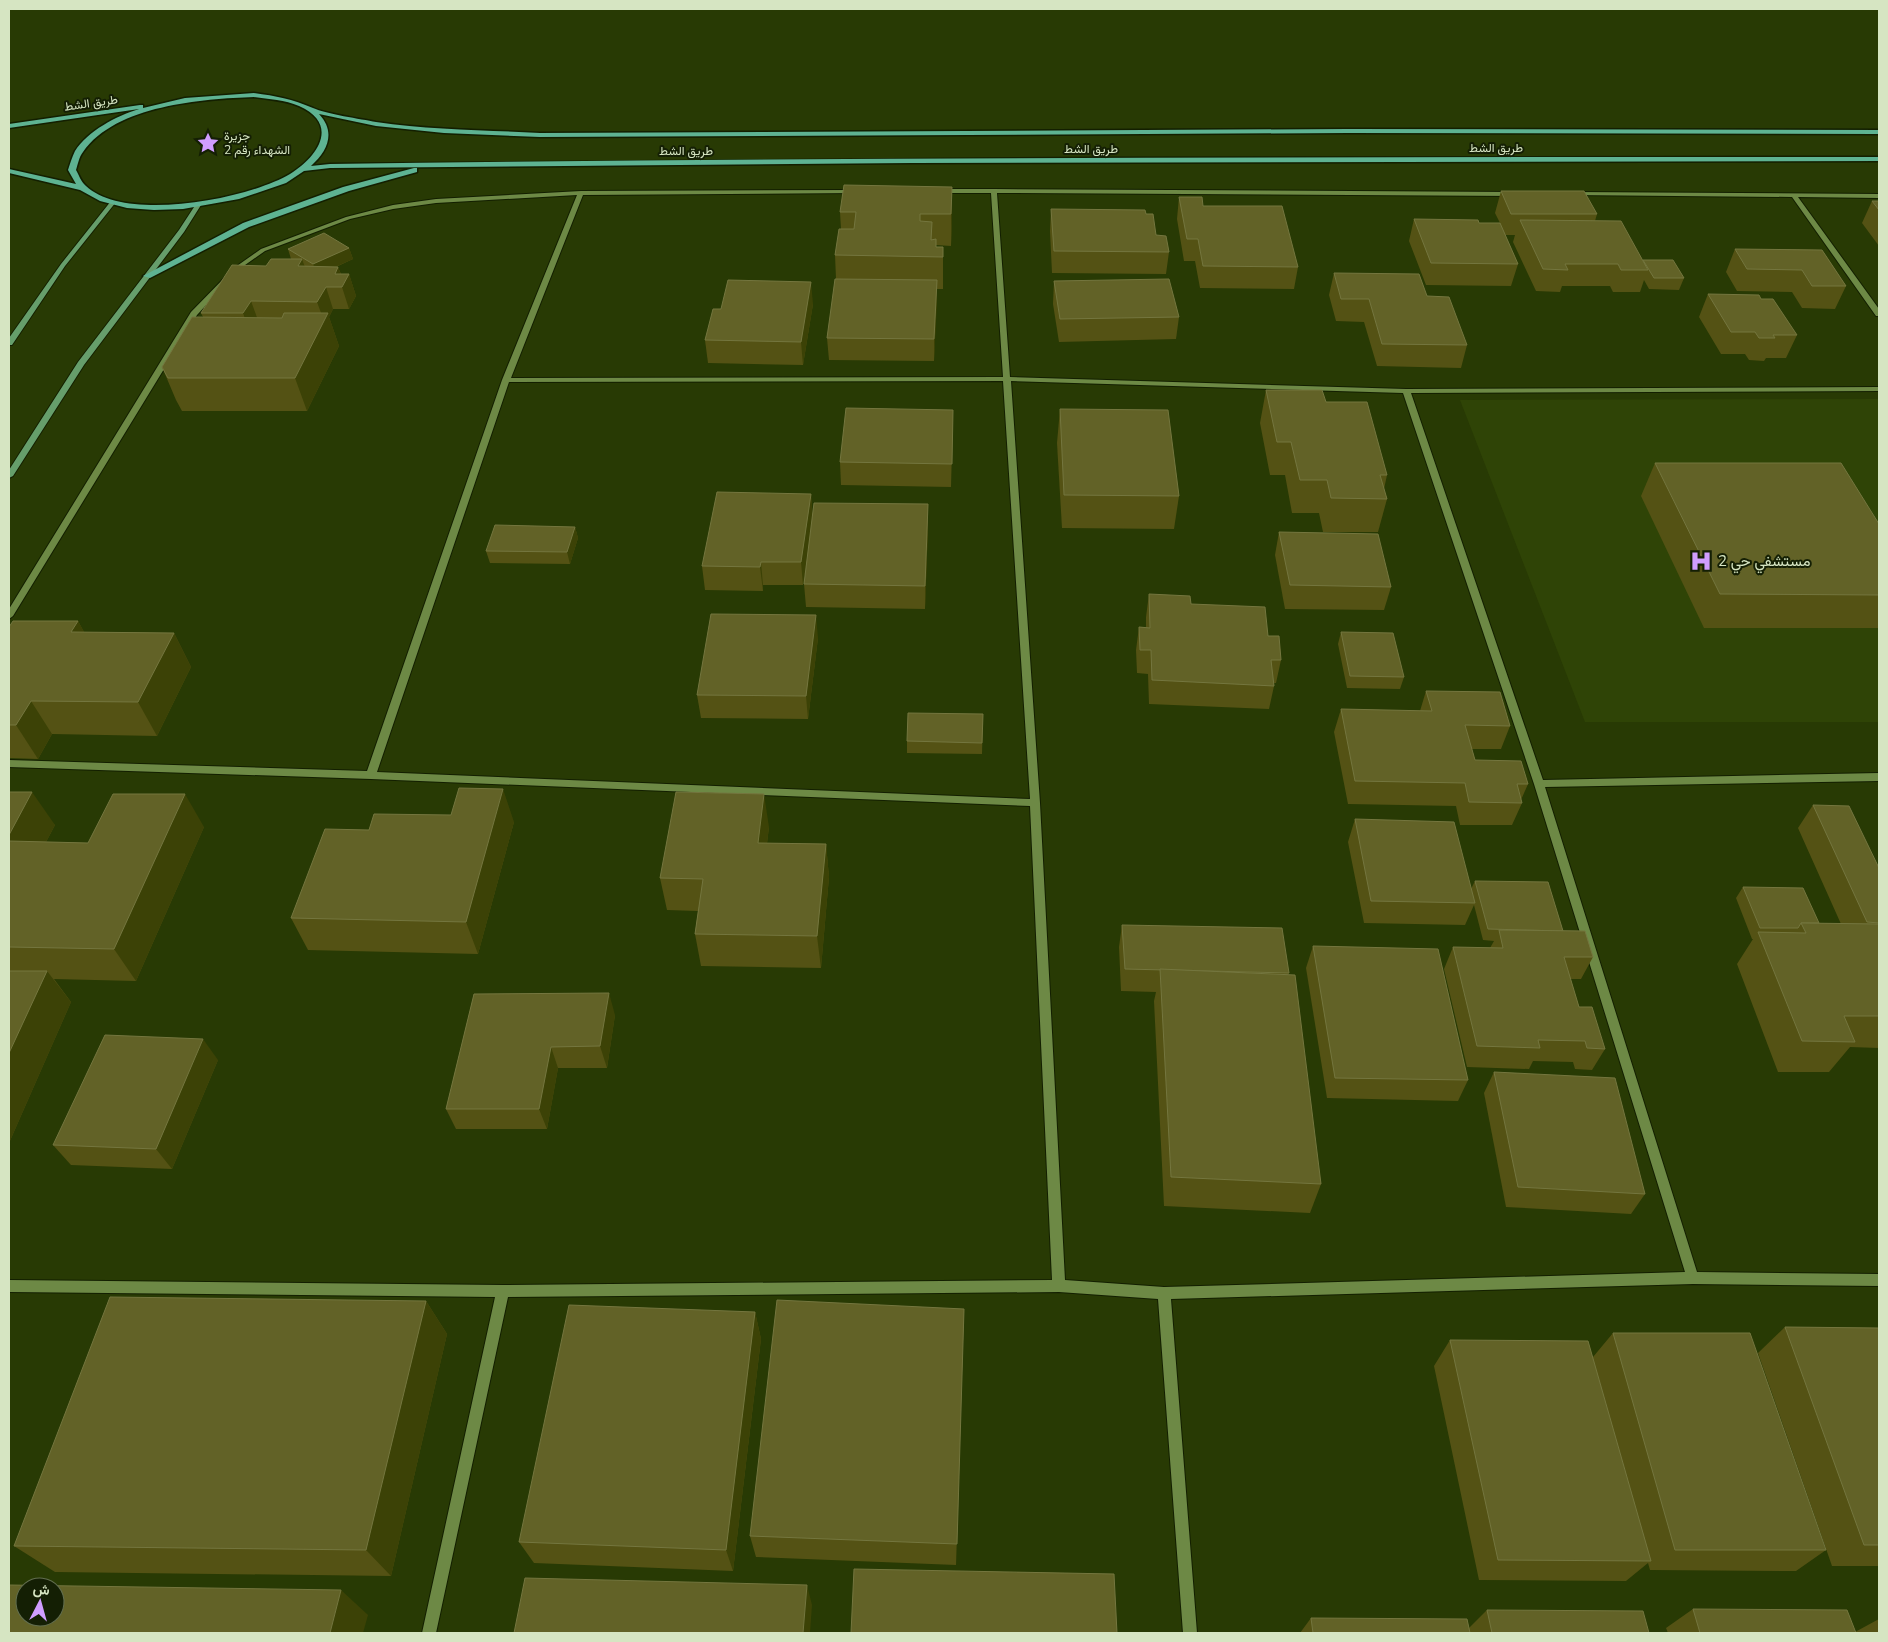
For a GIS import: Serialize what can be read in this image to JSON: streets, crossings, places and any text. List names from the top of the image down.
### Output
{
  "streets": {
    "main road": ["طريق الشط"]
  },
  "places": {
    "place": ["جزيرة الشهداء رقم 2"],
    "hospital": ["مستشفي حي 2"]
  },
  "north": "top"
}
